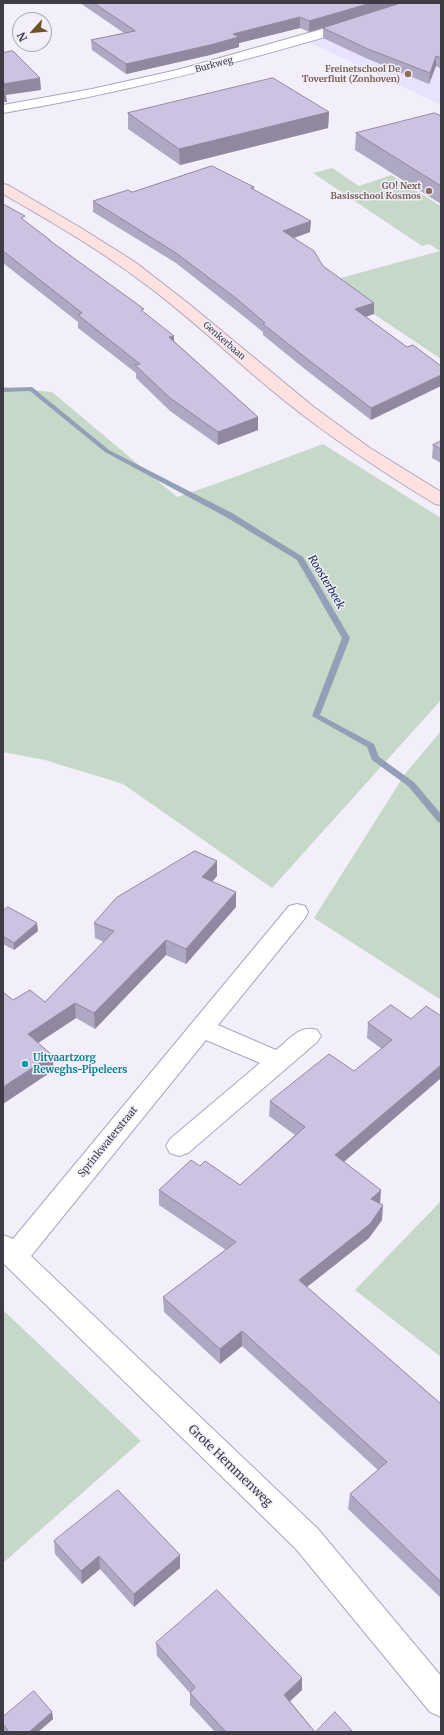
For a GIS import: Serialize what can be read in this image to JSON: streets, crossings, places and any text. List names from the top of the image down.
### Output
{
  "streets": {
    "street": [
      "Burkweg",
      "Genkerbaan",
      "Sprinkwaterstraat",
      "Grote Hemmenweg"
    ]
  },
  "crossings": [
    ["Sprinkwaterstraat", "Grote Hemmenweg"]
  ],
  "water": ["Roosterbeek"],
  "places": ["Freinetschool De Toverfluit (Zonhoven)", "GO! Next Basisschool Kosmos", "Uitvaartzorg Reweghs-Pipeleers"],
  "north": "bottom left"
}
